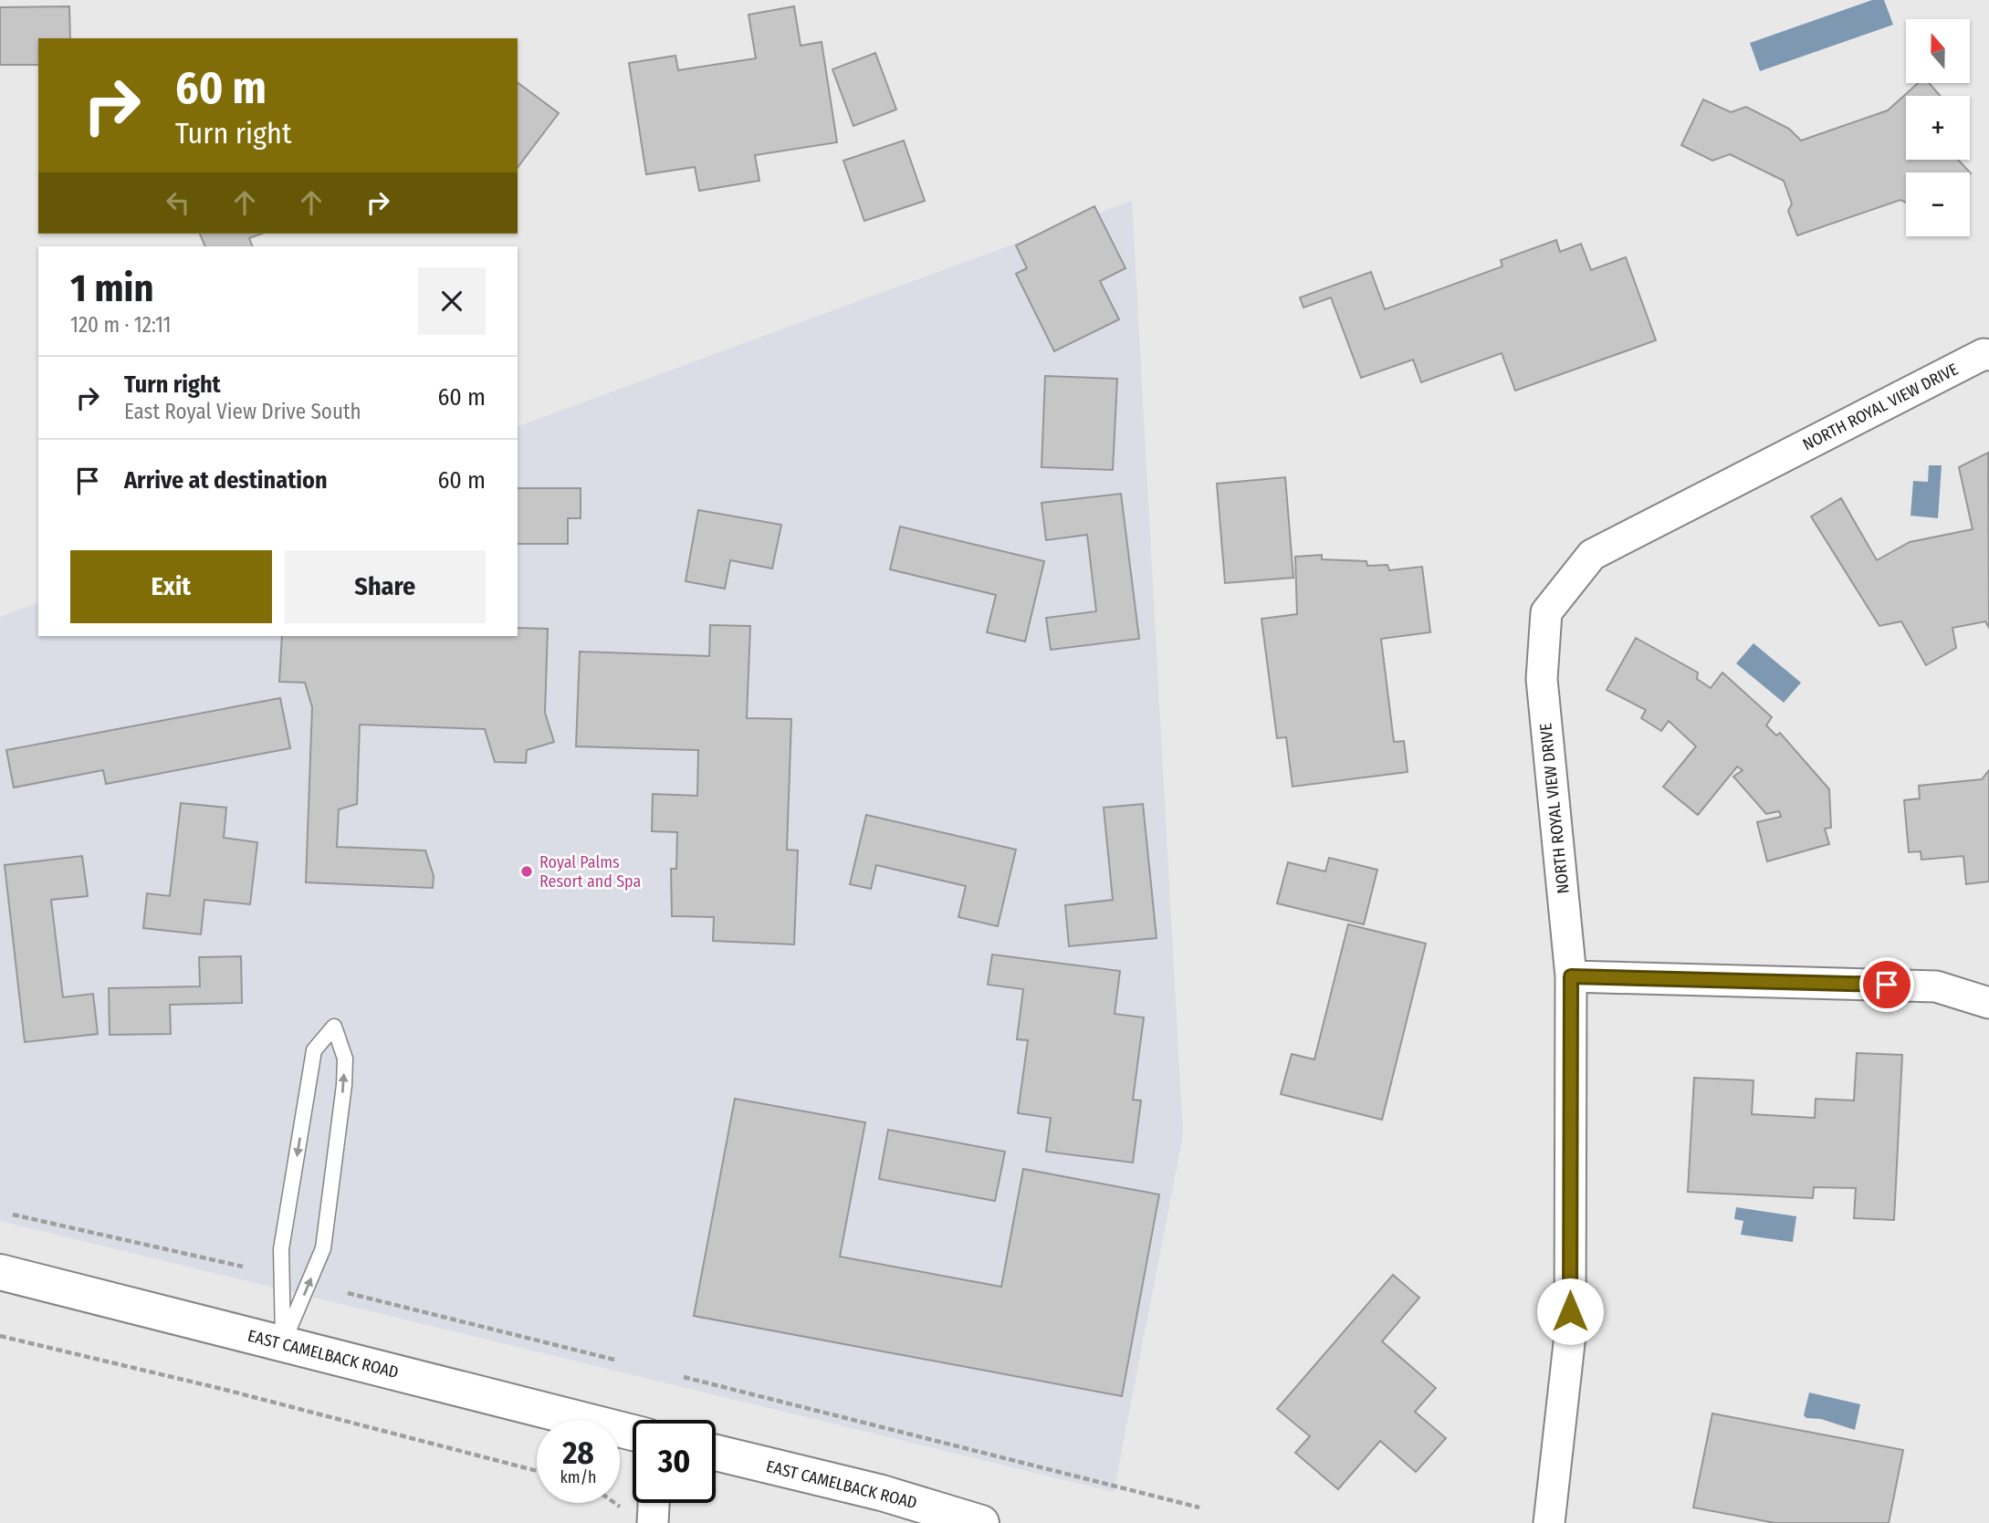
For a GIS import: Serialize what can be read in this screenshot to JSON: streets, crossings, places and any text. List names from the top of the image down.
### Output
{
  "streets": {
    "main road": ["EAST CAMELBACK ROAD"],
    "street": ["NORTH ROYAL VIEW DRIVE"]
  },
  "places": ["Royal Palms Resort and Spa"],
  "north": "top",
  "page": {
    "map_buttons": ["+", "−"],
    "turn": ["60 m", "Turn right"],
    "heading": ["1 min", "120 m · 12:11"],
    "list": [
      {
        "name": "Turn right",
        "note": "East Royal View Drive South",
        "value": "60 m"
      },
      {
        "name": "Arrive at destination",
        "value": "60 m"
      }
    ],
    "buttons": ["Exit", "Share"],
    "speed": "28 km/h",
    "limit": "30"
  }
}
